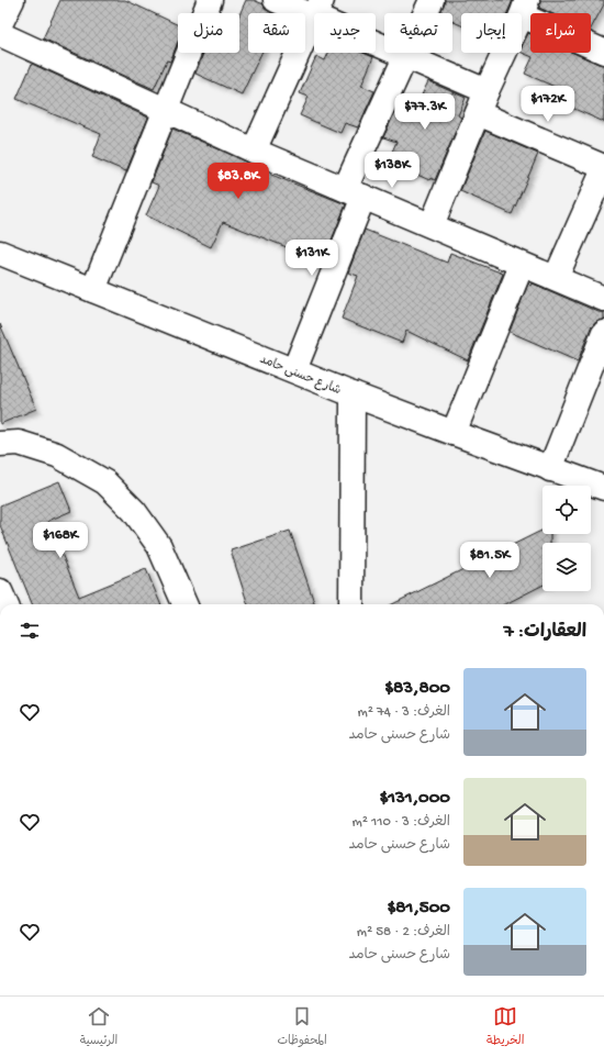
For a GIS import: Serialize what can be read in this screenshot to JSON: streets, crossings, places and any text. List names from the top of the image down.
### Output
{
  "streets": {
    "street": ["شارع حسنى حامد"]
  },
  "page": {
    "chip": [
      "شراء",
      "إيجار",
      "تصفية",
      "جديد",
      "شقة",
      "منزل"
    ],
    "price": [
      "$172K",
      "$77.3K",
      "$138K",
      "$83.8K",
      "$131K",
      "$168K",
      "$81.5K"
    ],
    "heading": "العقارات: 7",
    "list": [
      {
        "name": "$83,800",
        "note": "الغرف: 3 · 74 m² · شارع حسنى حامد"
      },
      {
        "name": "$131,000",
        "note": "الغرف: 3 · 110 m² · شارع حسنى حامد"
      },
      {
        "name": "$81,500",
        "note": "الغرف: 2 · 58 m² · شارع حسنى حامد"
      }
    ],
    "tabs": ["الخريطة", "المحفوظات", "الرئيسية"]
  }
}
